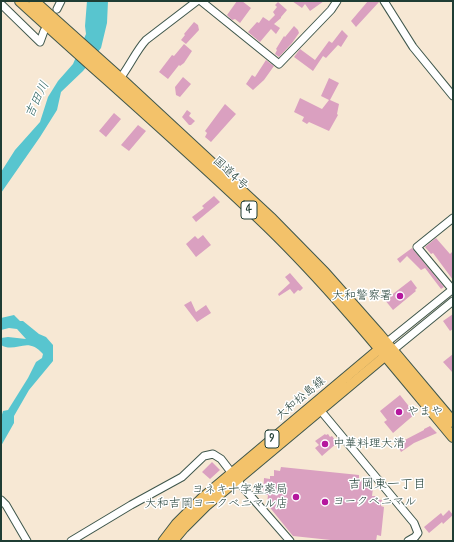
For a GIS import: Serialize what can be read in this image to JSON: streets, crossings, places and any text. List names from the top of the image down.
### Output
{
  "streets": {
    "highway": ["国道4号", "4"],
    "main road": ["大和松島線", "9"]
  },
  "crossings": [
    ["国道4号", "大和松島線"]
  ],
  "districts": ["吉岡東一丁目"],
  "water": ["吉田川"],
  "places": [
    "大和警察署",
    "やまや",
    "中華料理大清",
    "ヨネキ十字堂薬局 大和吉岡ヨークベニマル店",
    "ヨークベニマル"
  ]
}
